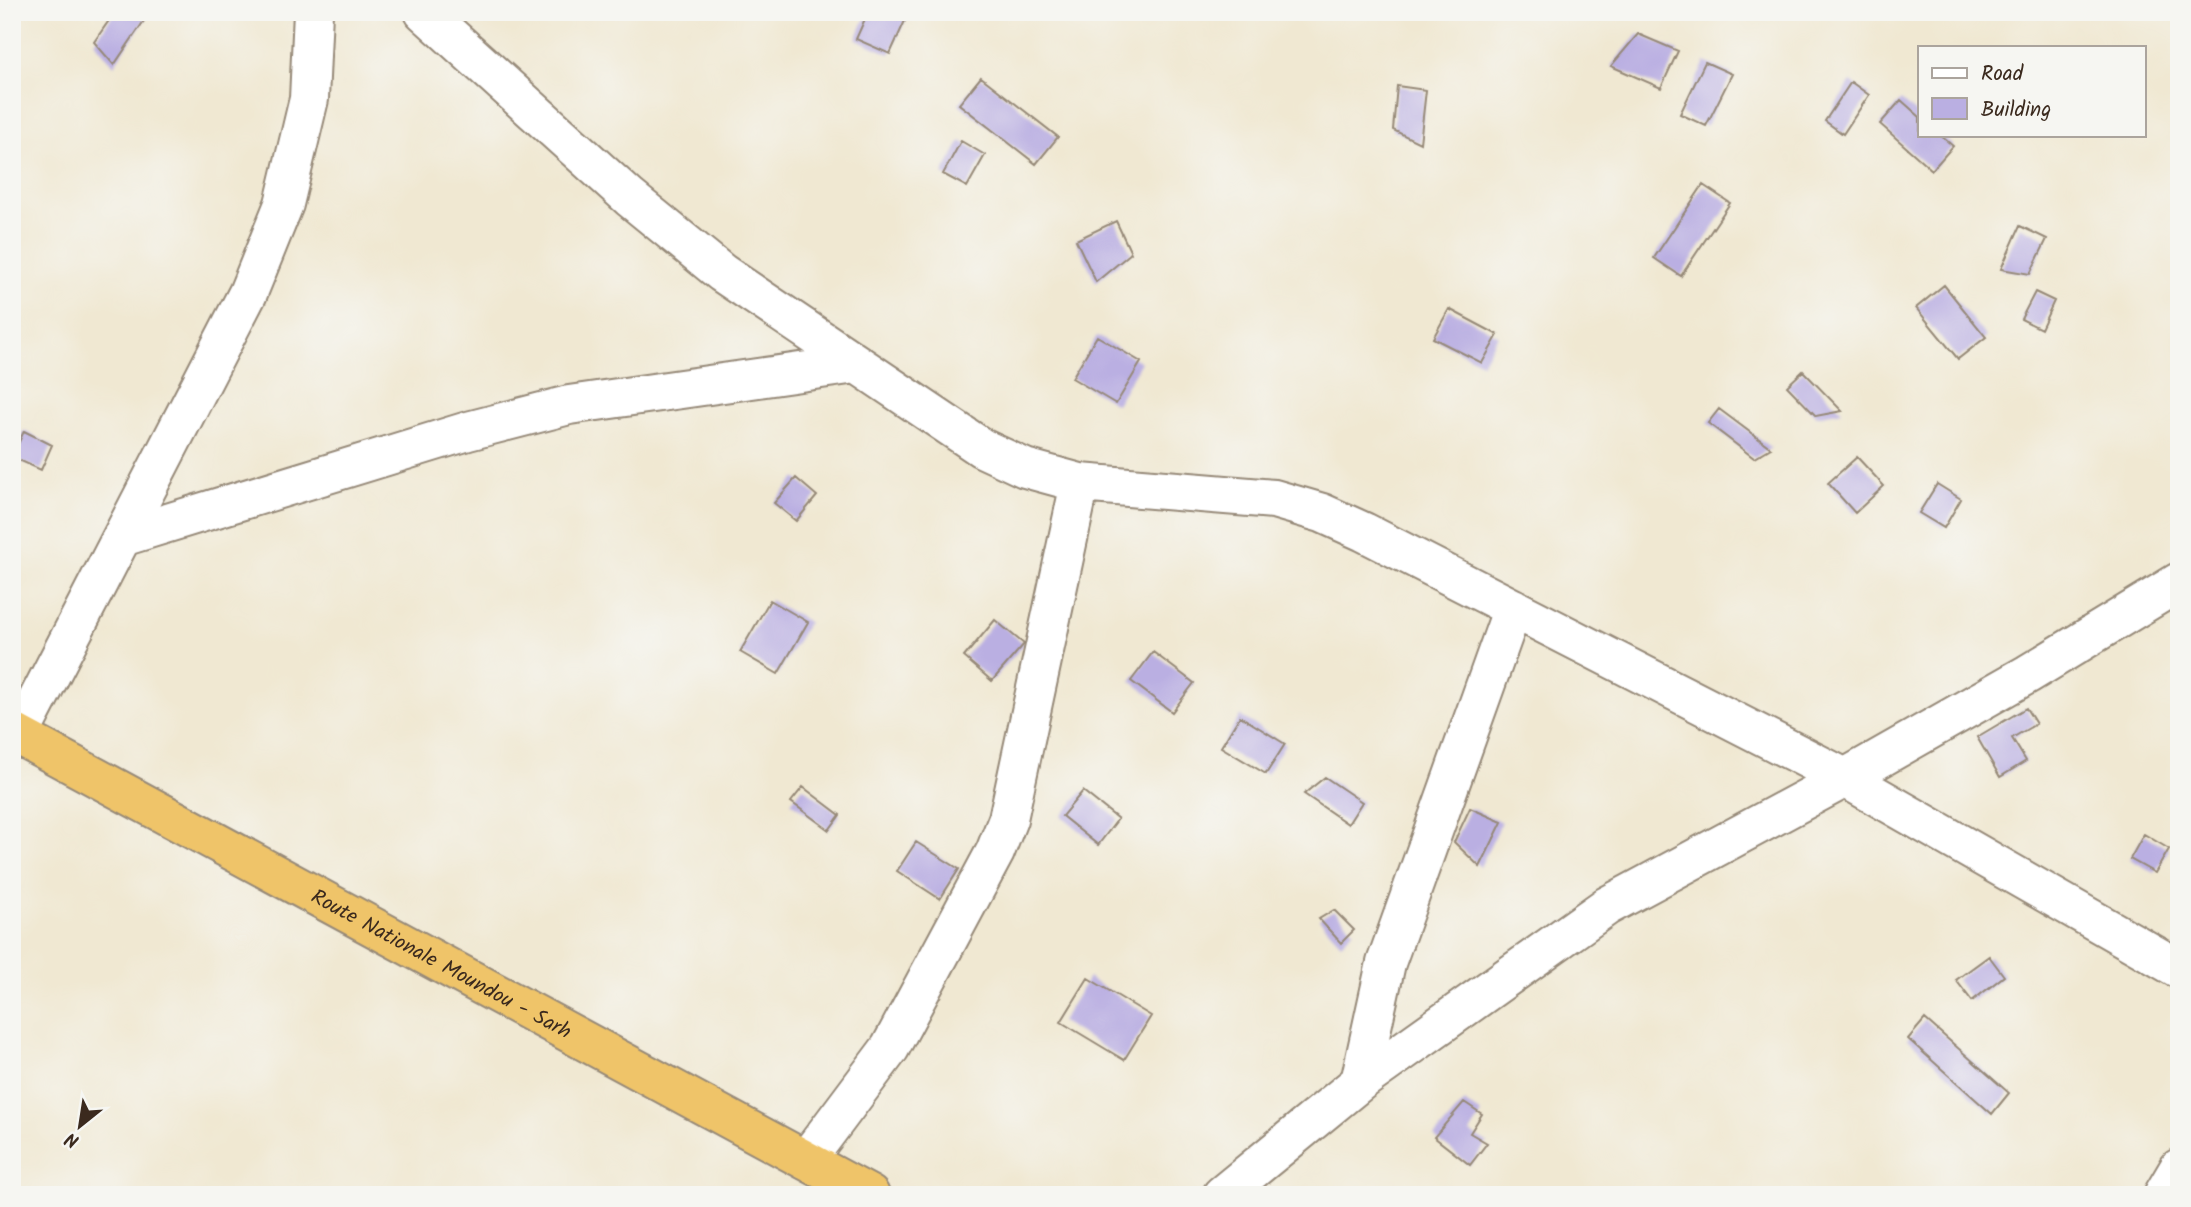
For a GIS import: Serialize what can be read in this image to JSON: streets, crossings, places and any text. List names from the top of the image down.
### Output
{
  "streets": {
    "highway": ["Route Nationale Moundou - Sarh"]
  },
  "legend": ["Road", "Building"],
  "north": "bottom left"
}
